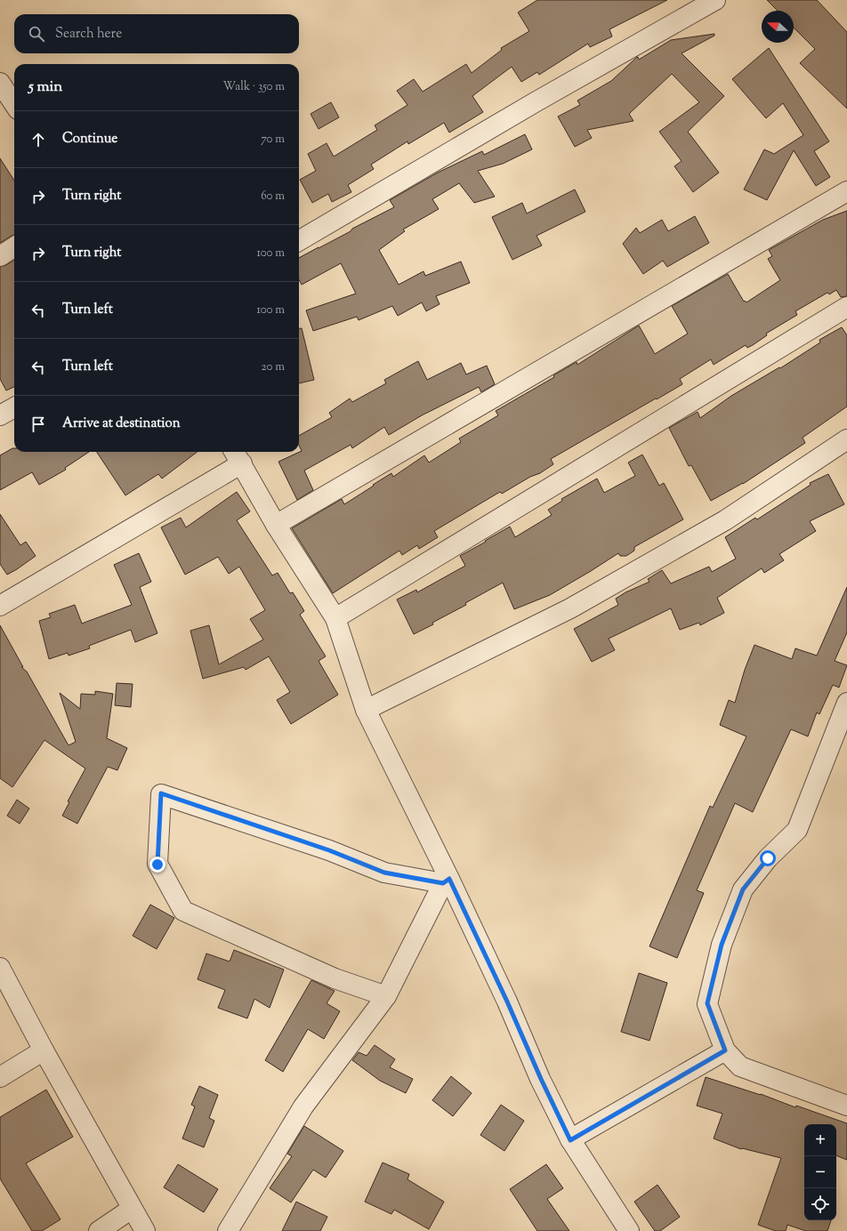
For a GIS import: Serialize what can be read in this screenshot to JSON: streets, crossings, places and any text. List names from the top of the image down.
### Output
{
  "north": "left",
  "page": {
    "search": "Search here",
    "heading": ["5 min", "Walk · 350 m"],
    "list": [
      ["Continue", "70 m"],
      ["Turn right", "60 m"],
      ["Turn right", "100 m"],
      ["Turn left", "100 m"],
      ["Turn left", "20 m"],
      "Arrive at destination"
    ],
    "map_buttons": ["+", "−"]
  }
}
